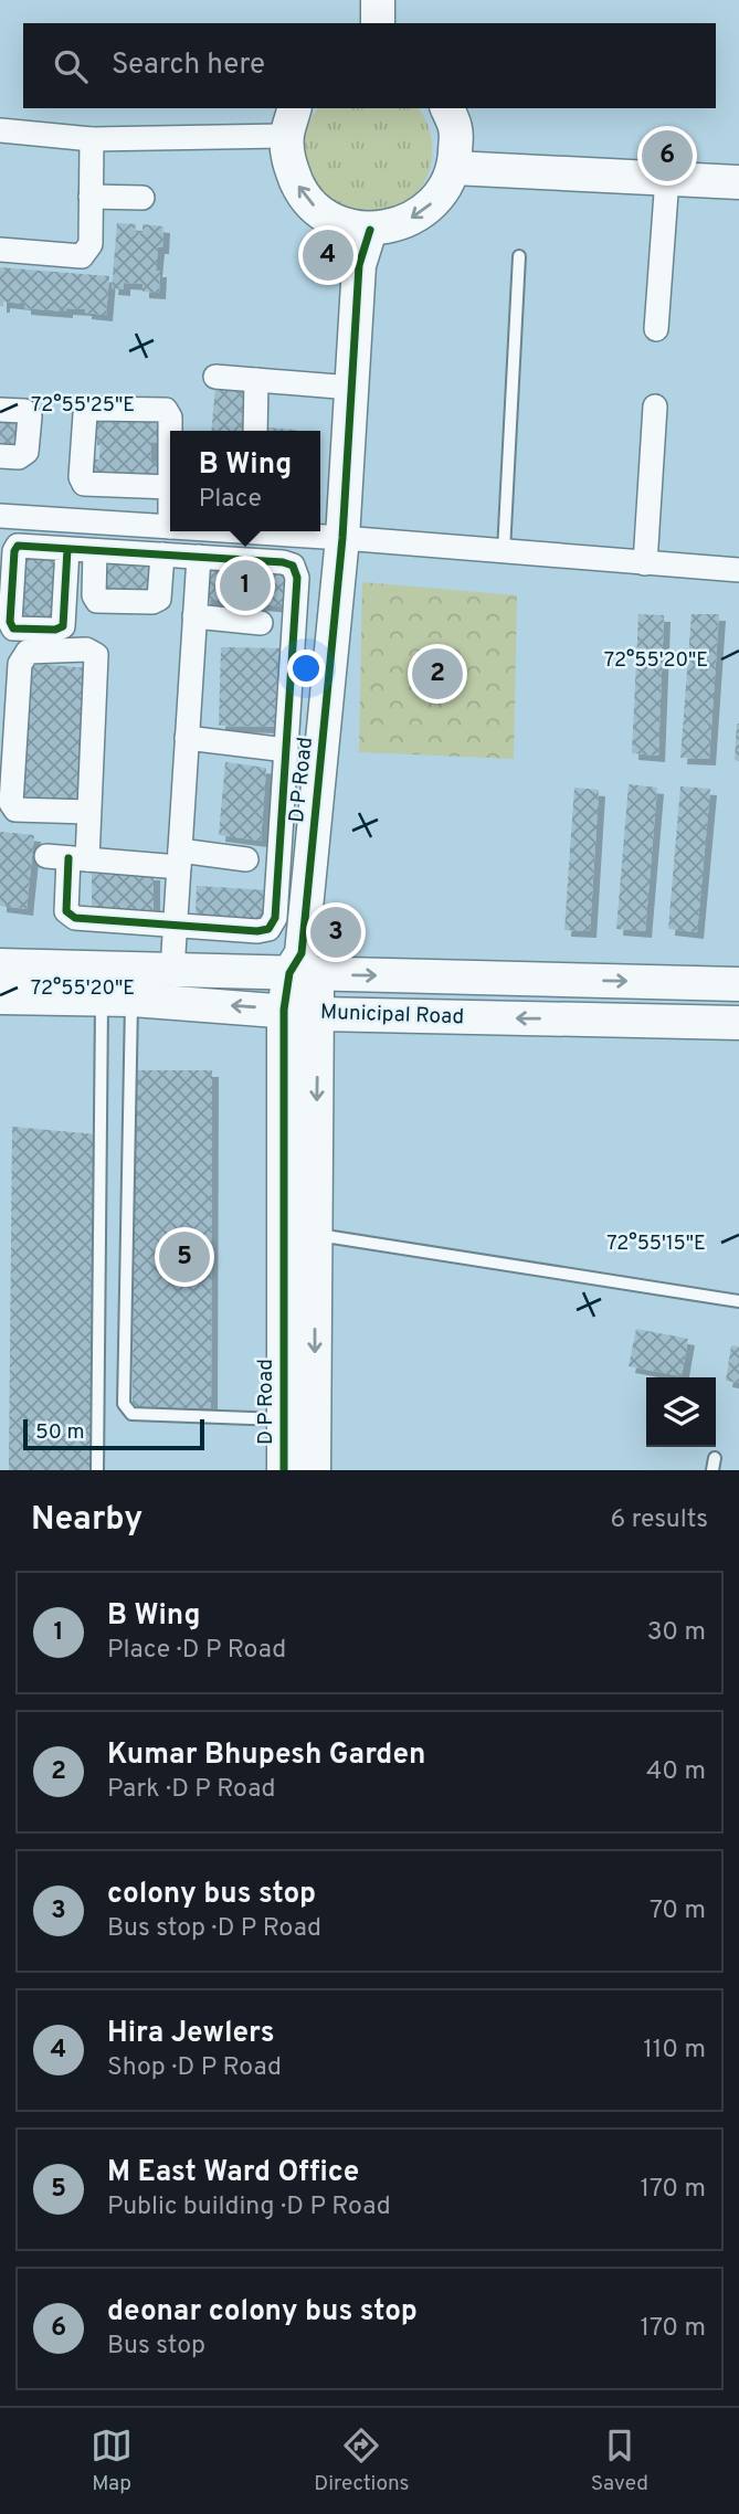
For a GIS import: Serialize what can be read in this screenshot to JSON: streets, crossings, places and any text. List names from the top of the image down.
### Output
{
  "streets": {
    "street": ["D P Road", "Municipal Road"]
  },
  "crossings": [
    ["D P Road", "Municipal Road"]
  ],
  "scale_bar": "50 m",
  "page": {
    "search": "Search here",
    "pins": [
      "6",
      "4",
      "1",
      "2",
      "3",
      "5"
    ],
    "popup": ["B Wing", "Place"],
    "scale": "50 m",
    "heading": ["Nearby", "6 results"],
    "list": [
      {
        "mark": "1",
        "name": "B Wing",
        "note": "Place · D P Road",
        "value": "30 m"
      },
      {
        "mark": "2",
        "name": "Kumar Bhupesh Garden",
        "note": "Park · D P Road",
        "value": "40 m"
      },
      {
        "mark": "3",
        "name": "colony bus stop",
        "note": "Bus stop · D P Road",
        "value": "70 m"
      },
      {
        "mark": "4",
        "name": "Hira Jewlers",
        "note": "Shop · D P Road",
        "value": "110 m"
      },
      {
        "mark": "5",
        "name": "M East Ward Office",
        "note": "Public building · D P Road",
        "value": "170 m"
      },
      {
        "mark": "6",
        "name": "deonar colony bus stop",
        "note": "Bus stop",
        "value": "170 m"
      }
    ],
    "nav": ["Map", "Directions", "Saved"]
  },
  "coordinates": ["72°55'25\"E", "72°55'20\"E", "72°55'15\"E"]
}
